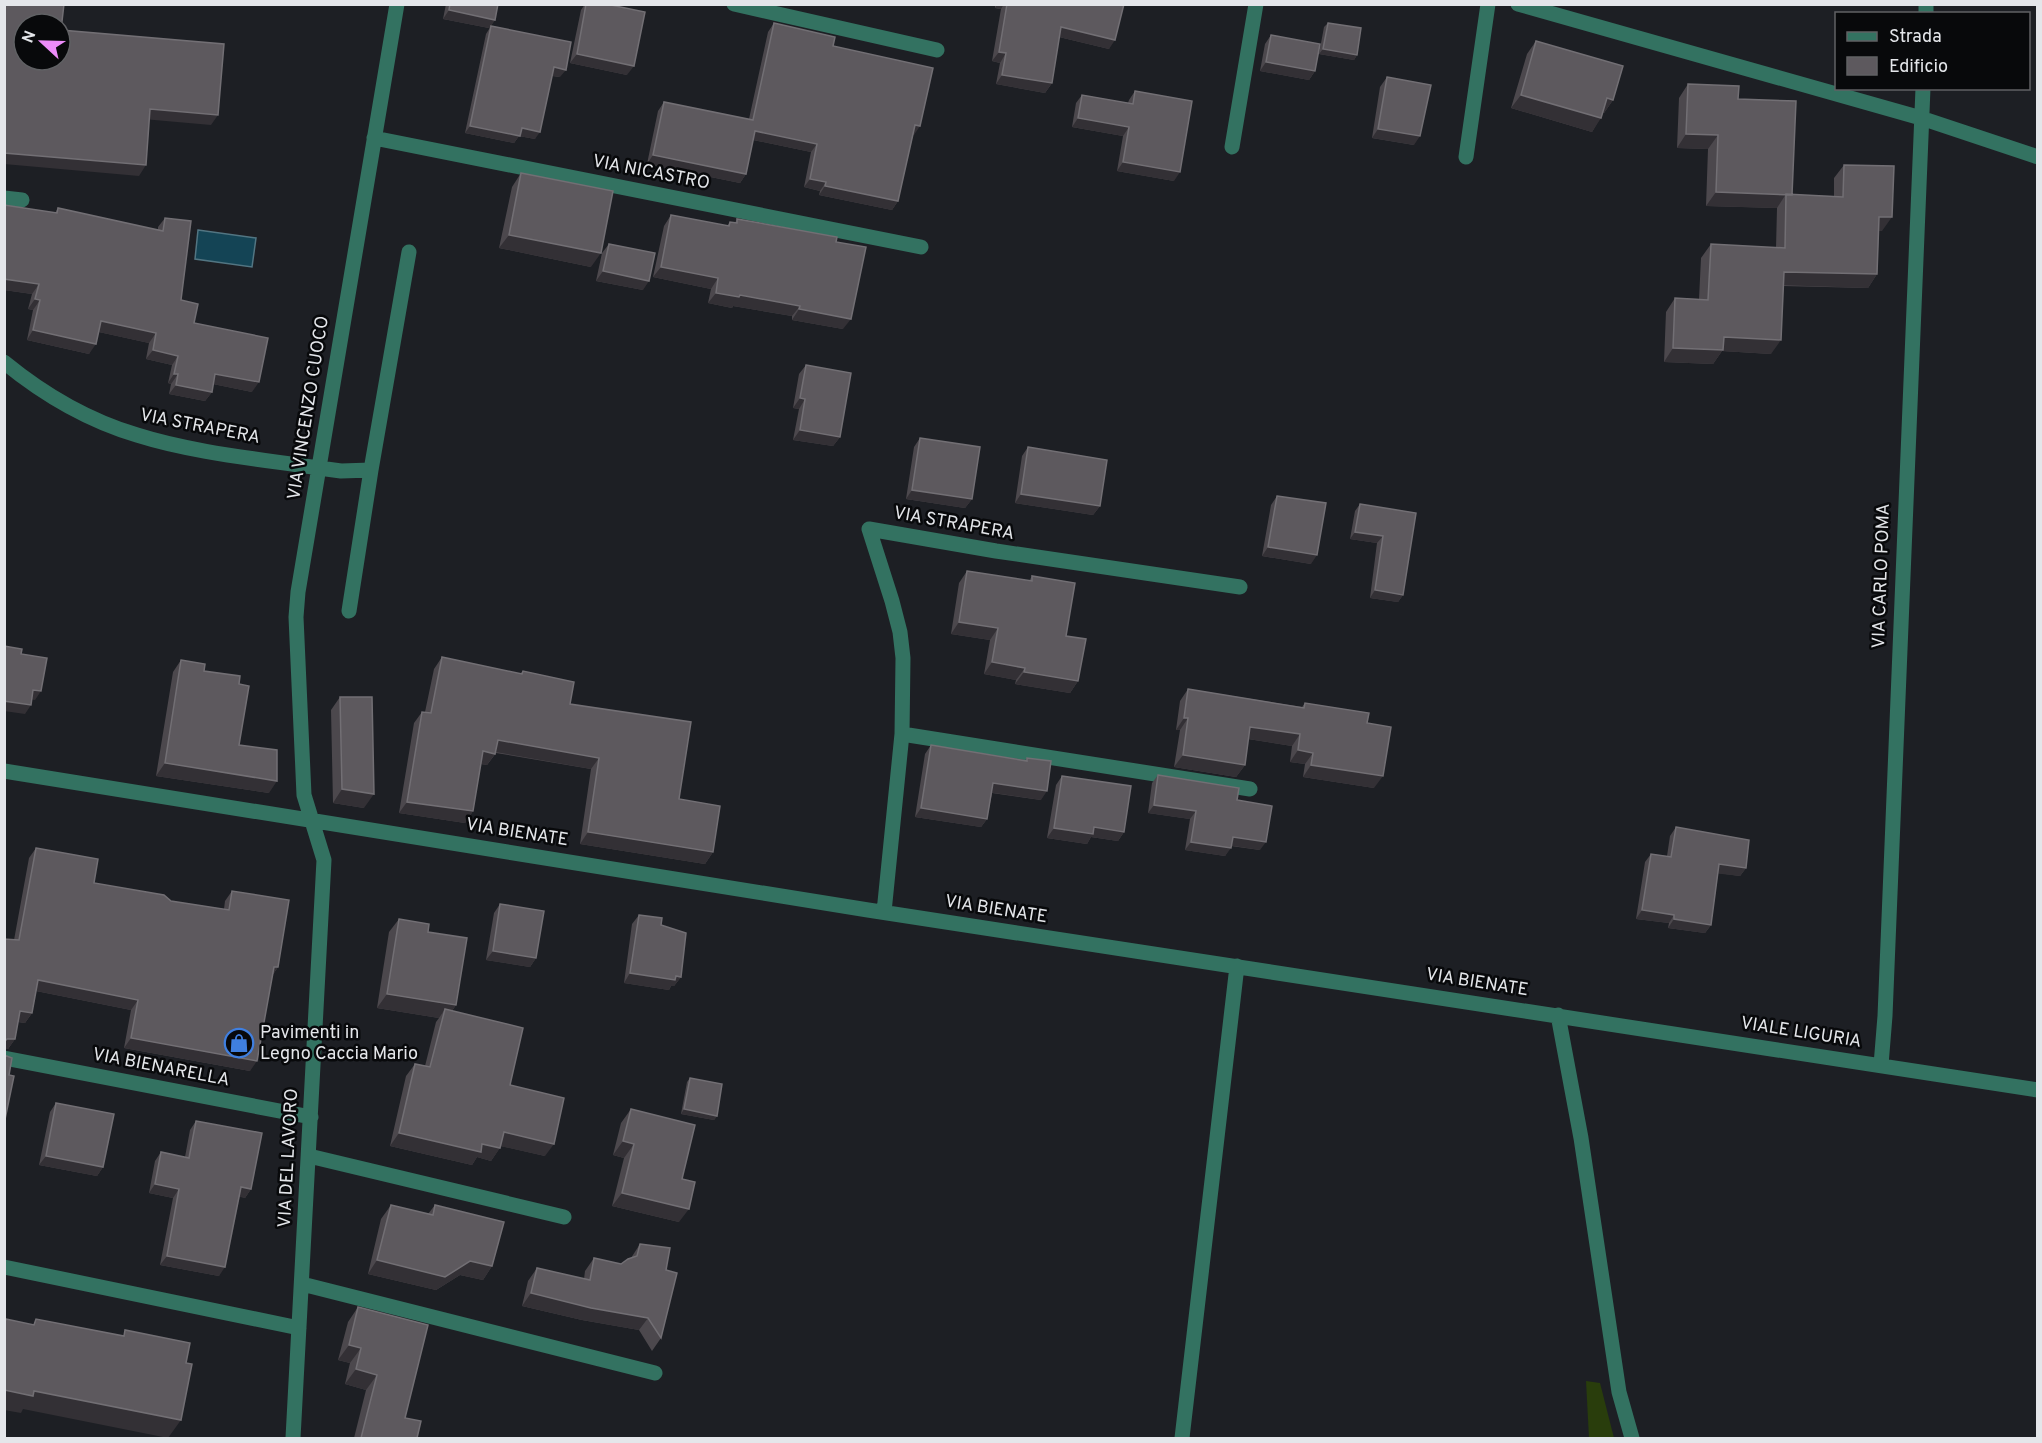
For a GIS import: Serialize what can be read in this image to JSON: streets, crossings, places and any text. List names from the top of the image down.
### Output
{
  "streets": {
    "street": [
      "VIA NICASTRO",
      "VIA VINCENZO CUOCO",
      "VIA STRAPERA",
      "VIA CARLO POMA",
      "VIA BIENATE",
      "VIALE LIGURIA",
      "VIA BIENARELLA",
      "VIA DEL LAVORO"
    ]
  },
  "crossings": [
    ["VIA NICASTRO", "VIA VINCENZO CUOCO"],
    ["VIA VINCENZO CUOCO", "VIA STRAPERA"],
    ["VIA VINCENZO CUOCO", "VIA BIENATE"],
    ["VIA VINCENZO CUOCO", "VIA DEL LAVORO"],
    ["VIA STRAPERA", "VIA BIENATE"],
    ["VIA CARLO POMA", "VIALE LIGURIA"],
    ["VIA BIENATE", "VIALE LIGURIA"],
    ["VIA BIENATE", "VIA DEL LAVORO"],
    ["VIA BIENARELLA", "VIA DEL LAVORO"]
  ],
  "places": {
    "shop": ["Pavimenti in Legno Caccia Mario"]
  },
  "legend": ["Strada", "Edificio"],
  "north": "left"
}
